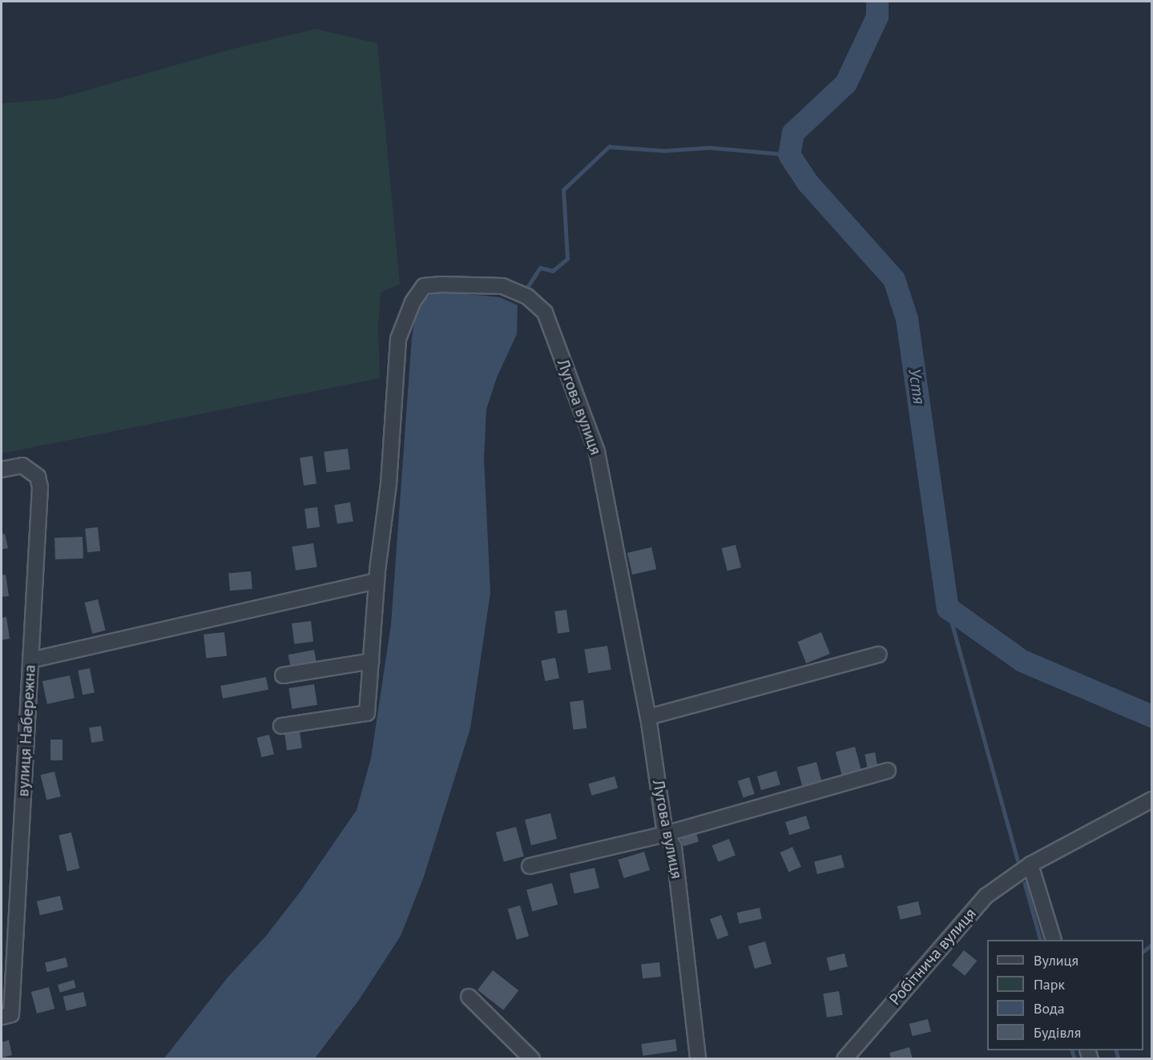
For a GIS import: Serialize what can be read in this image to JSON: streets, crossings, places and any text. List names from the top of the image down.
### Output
{
  "streets": {
    "street": ["Лугова вулиця", "вулиця Набережна", "Робітнича вулиця"]
  },
  "water": ["Устя"],
  "legend": [
    "Вулиця",
    "Парк",
    "Вода",
    "Будівля"
  ]
}
